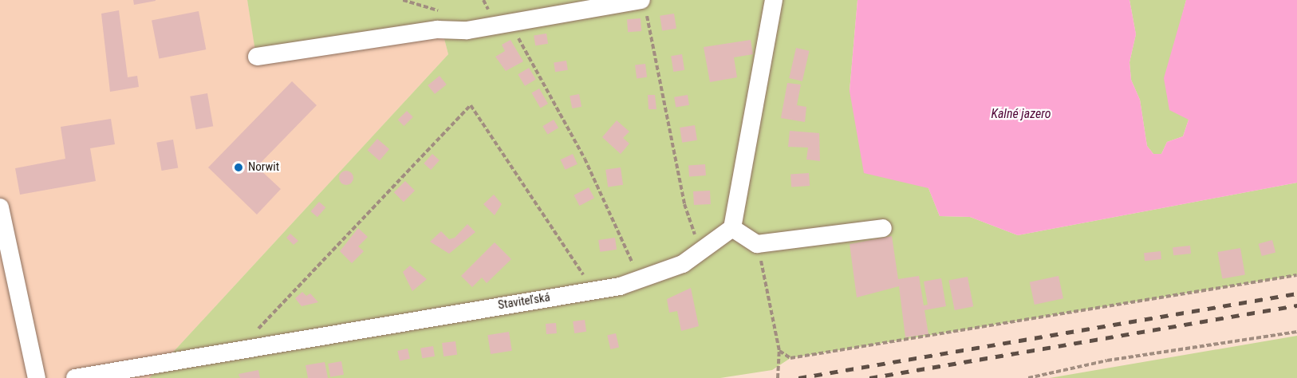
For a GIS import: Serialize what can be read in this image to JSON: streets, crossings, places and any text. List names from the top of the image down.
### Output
{
  "streets": {
    "street": ["Staviteľská"]
  },
  "water": ["Kalné jazero"],
  "places": ["Norwit"]
}
